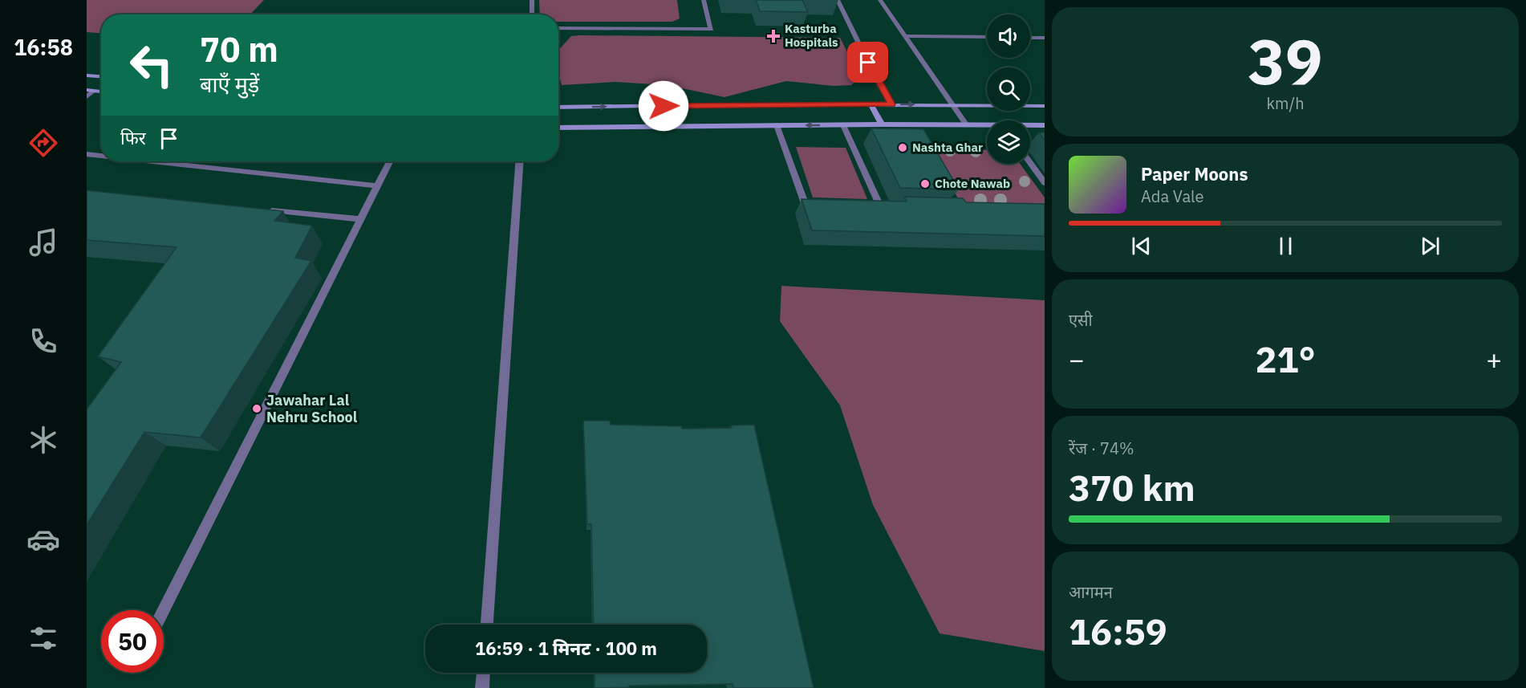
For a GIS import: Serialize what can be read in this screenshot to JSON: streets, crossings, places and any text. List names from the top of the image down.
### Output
{
  "places": {
    "health": ["Kasturba Hospitals"],
    "other": ["Nashta Ghar", "Chote Nawab", "Jawahar Lal Nehru School"]
  },
  "page": {
    "tabs": "16:58",
    "tile": [
      ["39", "km/h"],
      "एसी",
      ["रेंज · 74%", "370 km"],
      ["आगमन", "16:59"]
    ],
    "turn": ["70 m", "बाएँ मुड़ें"],
    "then": "फिर",
    "song": ["Paper Moons", "Ada Vale"],
    "heat": ["−", "21°", "+"],
    "limit": "50",
    "trip": "16:59 · 1 मिनट · 100 m"
  }
}
